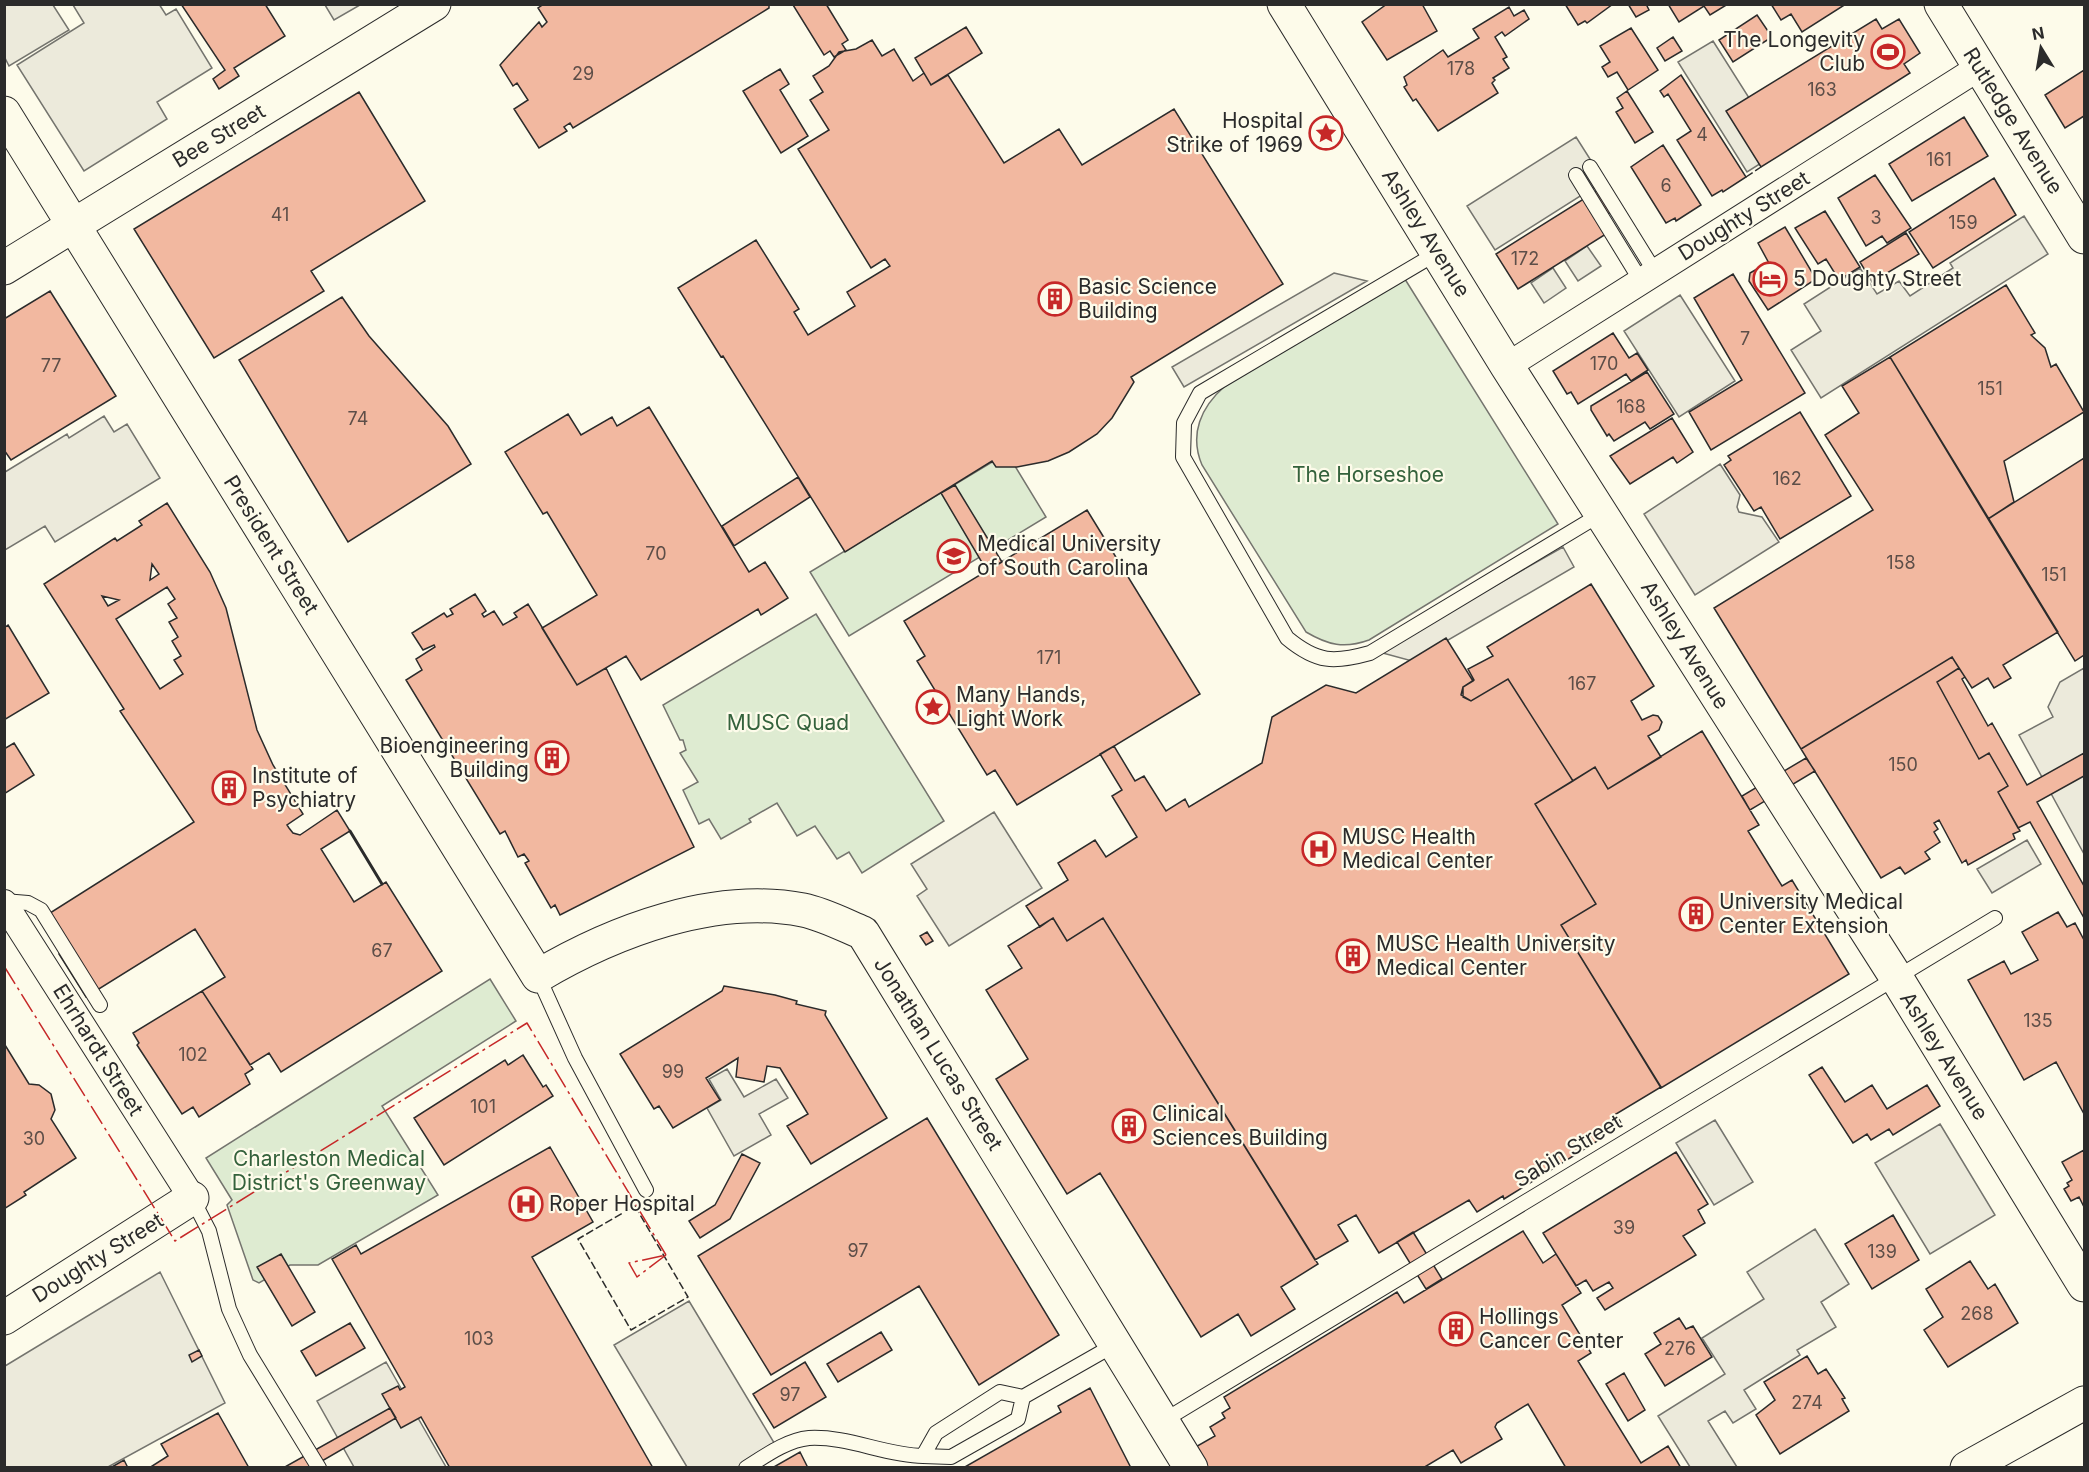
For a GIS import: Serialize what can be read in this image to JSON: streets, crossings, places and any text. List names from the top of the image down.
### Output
{
  "streets": {
    "street": [
      "Rutledge Avenue",
      "Bee Street",
      "Doughty Street",
      "Ashley Avenue",
      "President Street",
      "Ehrhardt Street",
      "Jonathan Lucas Street"
    ],
    "lane": ["Sabin Street"]
  },
  "crossings": [
    ["Rutledge Avenue", "Doughty Street"],
    ["Bee Street", "President Street"],
    ["Doughty Street", "Ashley Avenue"],
    ["Doughty Street", "Ehrhardt Street"],
    ["Ashley Avenue", "Sabin Street"],
    ["President Street", "Jonathan Lucas Street"],
    ["Jonathan Lucas Street", "Sabin Street"]
  ],
  "parks": ["The Horseshoe", "MUSC Quad", "Charleston Medical District's Greenway"],
  "places": {
    "sports": ["The Longevity Club"],
    "place": ["Hospital Strike of 1969", "Many Hands, Light Work"],
    "hotel": ["5 Doughty Street"],
    "building": [
      "Basic Science Building",
      "Bioengineering Building",
      "Institute of Psychiatry",
      "University Medical Center Extension",
      "MUSC Health University Medical Center",
      "Clinical Sciences Building",
      "Hollings Cancer Center"
    ],
    "school or university": ["Medical University of South Carolina"],
    "hospital": ["MUSC Health Medical Center", "Roper Hospital"]
  },
  "house_numbers": [
    "178",
    "29",
    "163",
    "4",
    "161",
    "6",
    "41",
    "3",
    "159",
    "172",
    "7",
    "170",
    "77",
    "151",
    "168",
    "74",
    "162",
    "70",
    "158",
    "151",
    "171",
    "167",
    "150",
    "67",
    "135",
    "102",
    "99",
    "101",
    "30",
    "39",
    "97",
    "139",
    "268",
    "103",
    "276",
    "97",
    "274"
  ],
  "north": "top"
}
